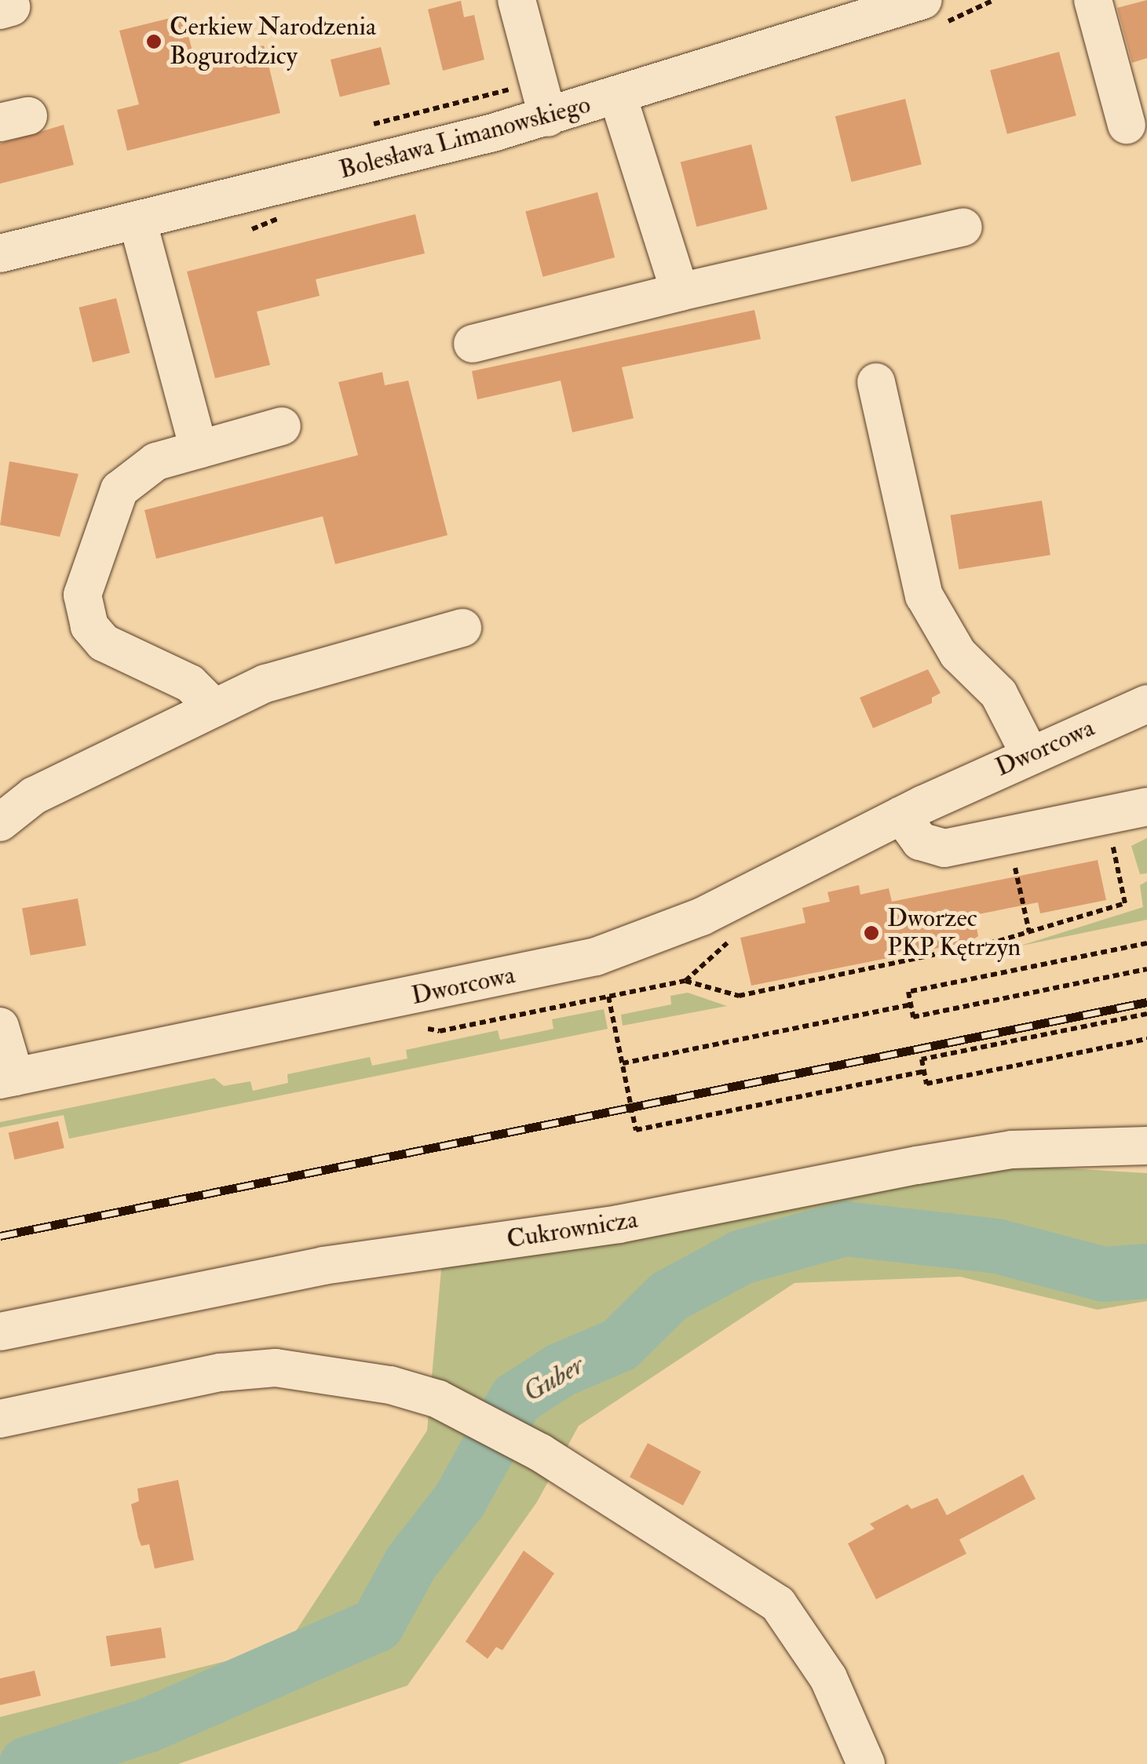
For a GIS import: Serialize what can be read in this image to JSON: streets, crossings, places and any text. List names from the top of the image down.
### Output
{
  "streets": {
    "street": ["Bolesława Limanowskiego", "Dworcowa", "Cukrownicza"]
  },
  "water": ["Guber"],
  "places": ["Cerkiew Narodzenia Bogurodzicy", "Dworzec PKP Kętrzyn"]
}
